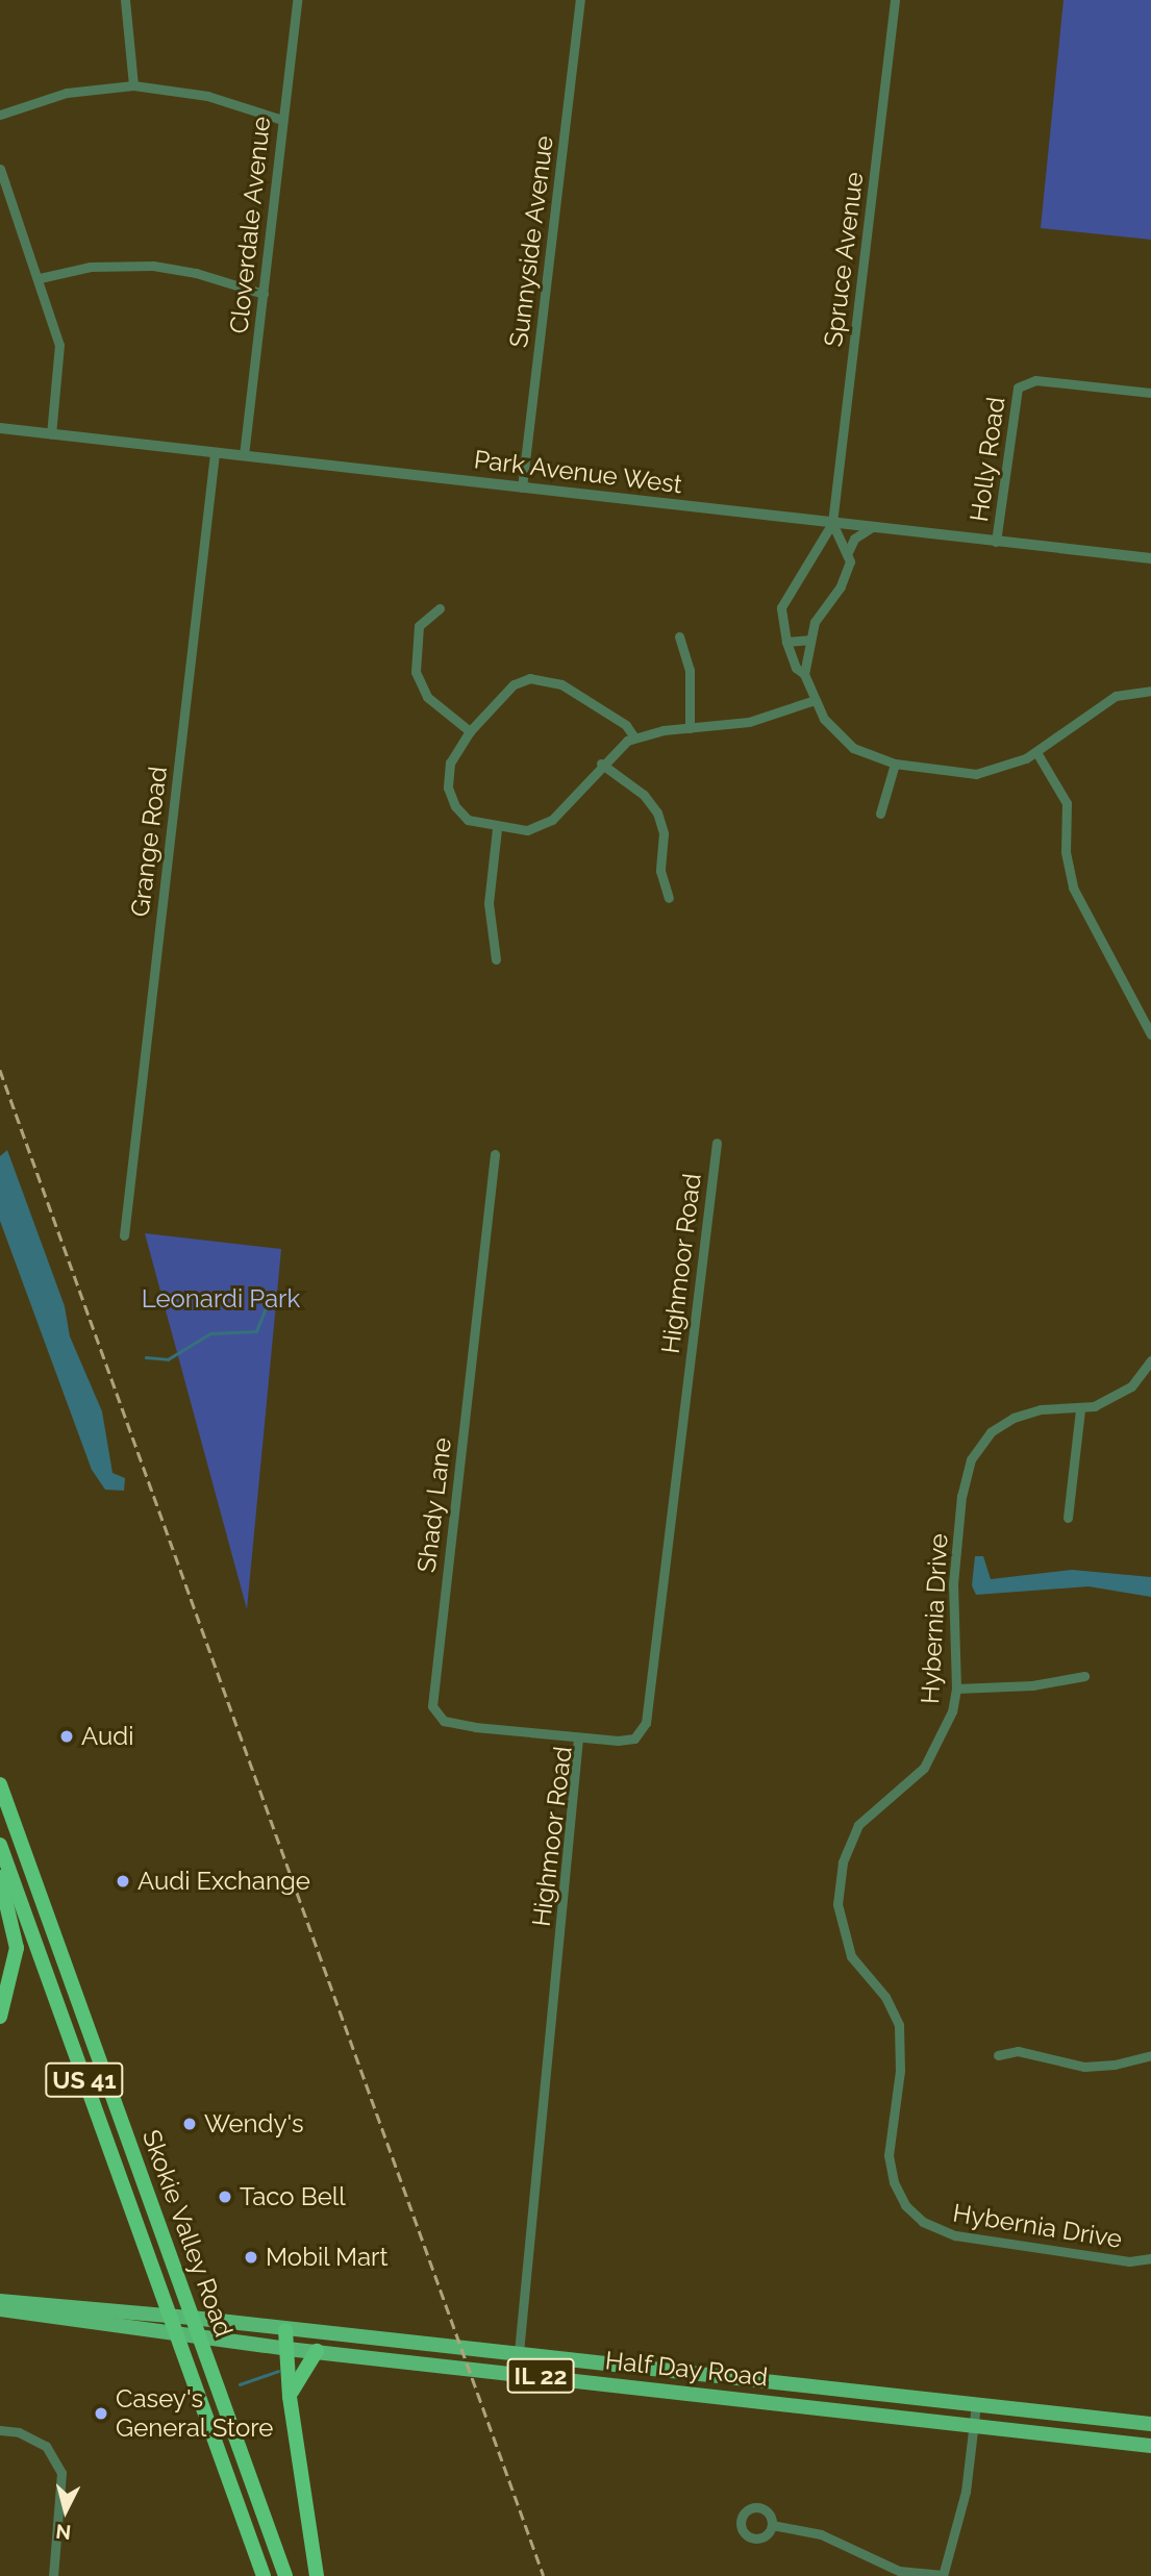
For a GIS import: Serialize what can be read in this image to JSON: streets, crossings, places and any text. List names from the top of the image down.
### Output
{
  "streets": {
    "highway": ["US 41", "Skokie Valley Road"],
    "main road": ["Half Day Road", "IL 22"],
    "street": [
      "Cloverdale Avenue",
      "Sunnyside Avenue",
      "Spruce Avenue",
      "Holly Road",
      "Park Avenue West",
      "Grange Road",
      "Highmoor Road",
      "Shady Lane",
      "Hybernia Drive"
    ]
  },
  "crossings": [
    ["Cloverdale Avenue", "Park Avenue West"],
    ["Sunnyside Avenue", "Park Avenue West"],
    ["Spruce Avenue", "Park Avenue West"],
    ["Holly Road", "Park Avenue West"],
    ["Park Avenue West", "Grange Road"],
    ["Highmoor Road", "Shady Lane"],
    ["Highmoor Road", "Half Day Road"],
    ["Skokie Valley Road", "Half Day Road"]
  ],
  "parks": ["Leonardi Park"],
  "places": [
    "Audi",
    "Audi Exchange",
    "Wendy's",
    "Taco Bell",
    "Mobil Mart",
    "Casey's General Store"
  ],
  "north": "bottom"
}
